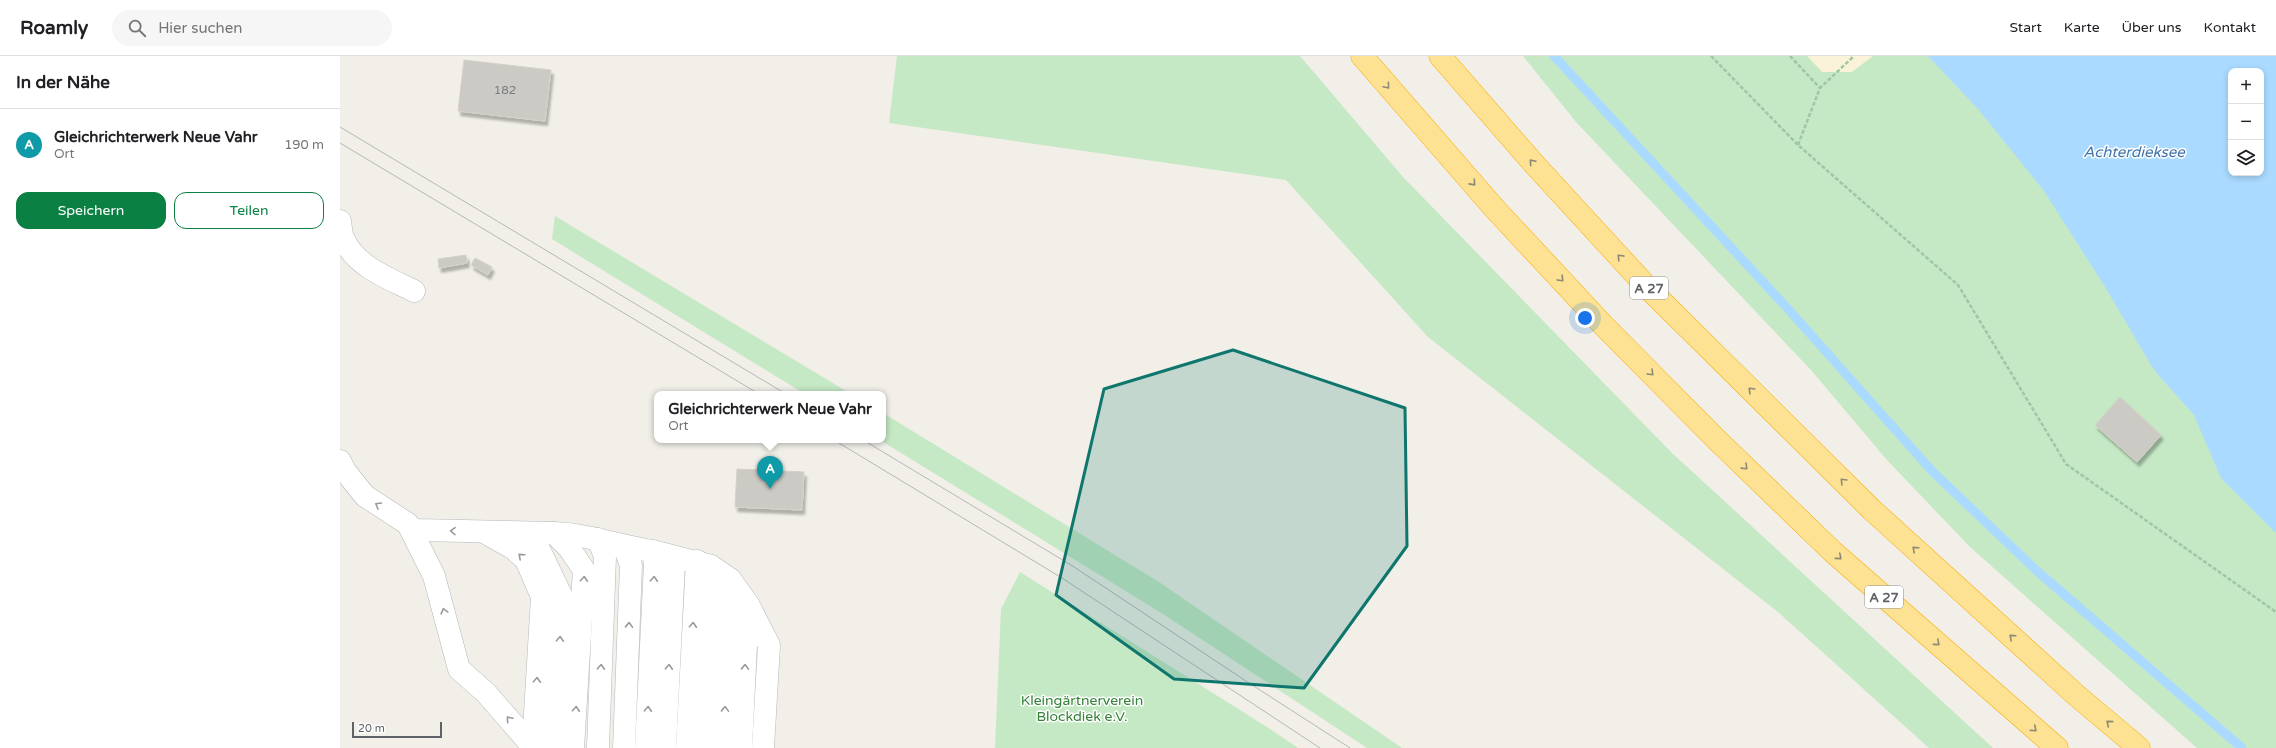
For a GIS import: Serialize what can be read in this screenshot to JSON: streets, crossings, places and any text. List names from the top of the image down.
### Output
{
  "streets": {
    "highway": ["A 27"]
  },
  "water": ["Achterdieksee"],
  "parks": ["Kleingärtnerverein Blockdiek e.V."],
  "house_numbers": ["182"],
  "scale_bar": "20 m",
  "page": {
    "header": "Roamly",
    "search": "Hier suchen",
    "nav": [
      "Start",
      "Karte",
      "Über uns",
      "Kontakt"
    ],
    "heading": "In der Nähe",
    "map_buttons": ["+", "−"],
    "list": [
      {
        "mark": "A",
        "name": "Gleichrichterwerk Neue Vahr",
        "note": "Ort",
        "value": "190 m"
      }
    ],
    "buttons": ["Speichern", "Teilen"],
    "popup": ["Gleichrichterwerk Neue Vahr", "Ort"],
    "pins": "A",
    "scale": "20 m"
  }
}
